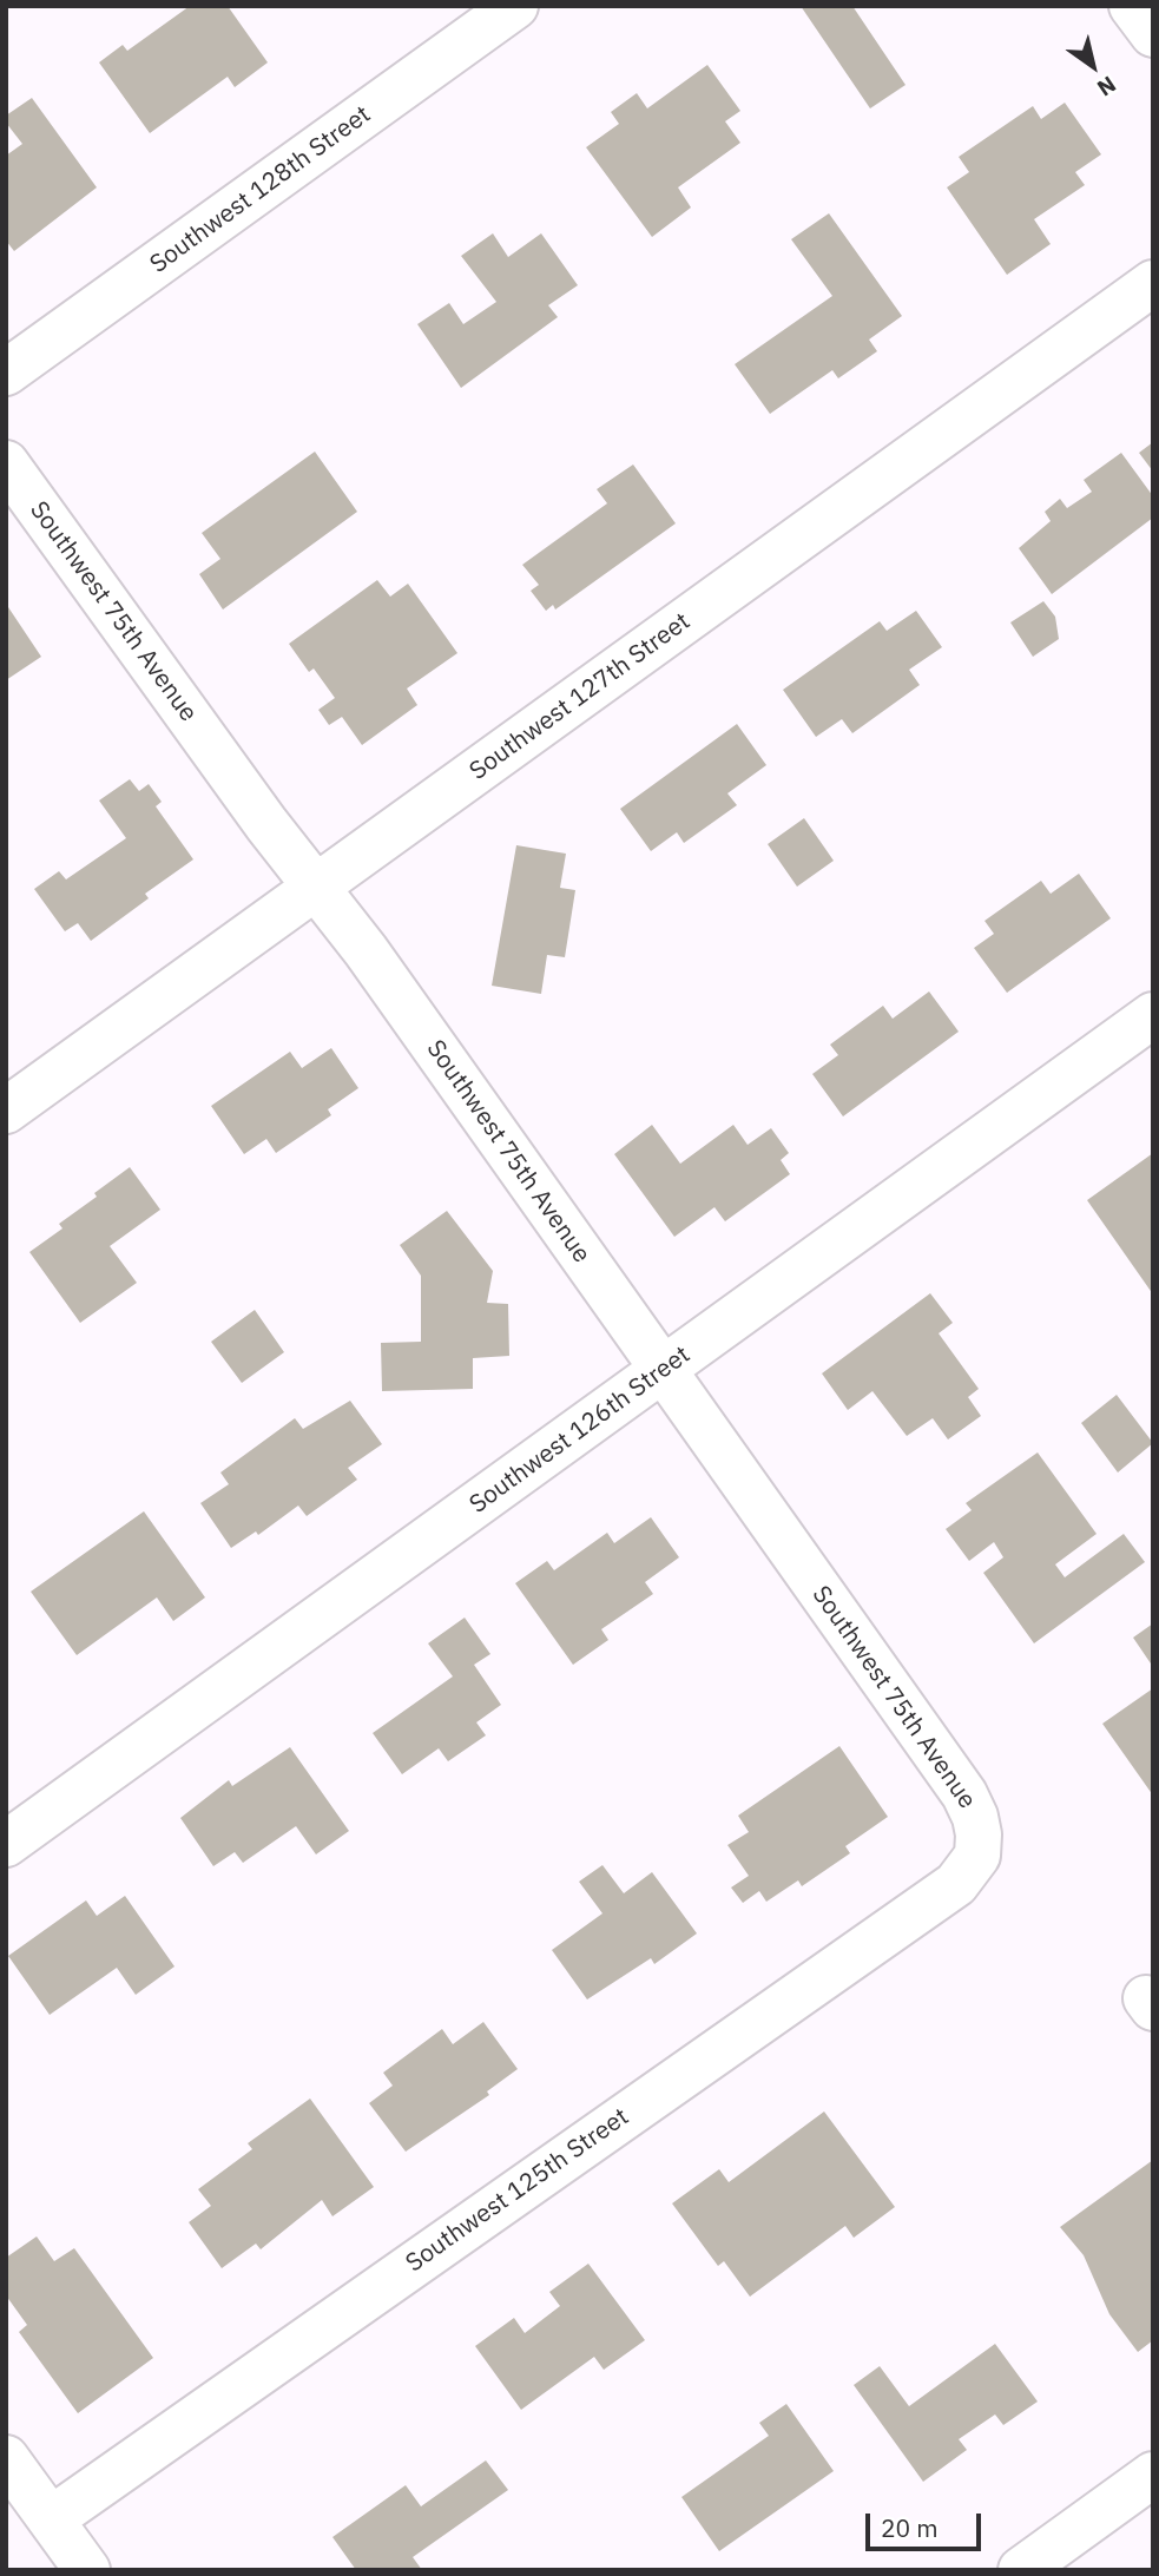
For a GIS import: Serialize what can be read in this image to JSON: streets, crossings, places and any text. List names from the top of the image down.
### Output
{
  "streets": {
    "street": [
      "Southwest 128th Street",
      "Southwest 75th Avenue",
      "Southwest 127th Street",
      "Southwest 126th Street",
      "Southwest 125th Street"
    ]
  },
  "crossings": [
    ["Southwest 75th Avenue", "Southwest 127th Street"],
    ["Southwest 75th Avenue", "Southwest 126th Street"],
    ["Southwest 75th Avenue", "Southwest 125th Street"]
  ],
  "scale_bar": "20 m",
  "north": "bottom right"
}
